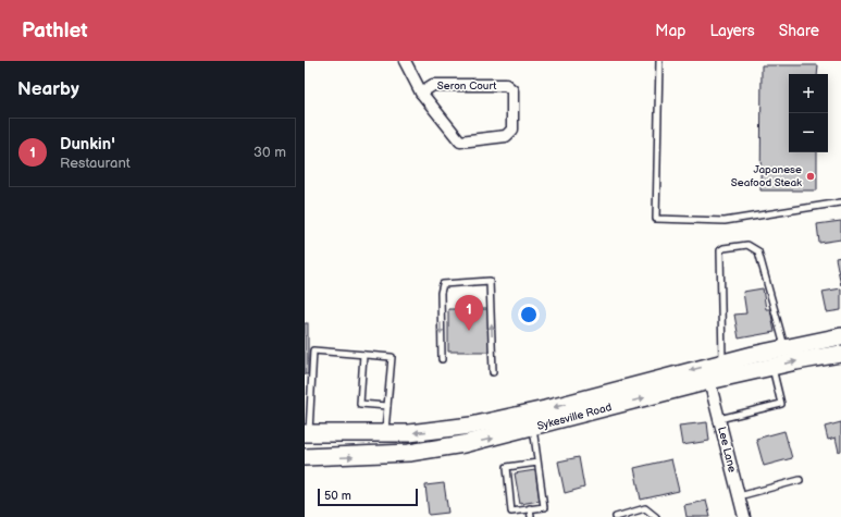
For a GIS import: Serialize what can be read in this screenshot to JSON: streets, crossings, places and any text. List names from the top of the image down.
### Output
{
  "streets": {
    "main road": ["Sykesville Road"],
    "street": ["Seron Court", "Lee Lane"]
  },
  "crossings": [
    ["Sykesville Road", "Lee Lane"]
  ],
  "places": ["Japanese Seafood Steak"],
  "scale_bar": "50 m",
  "page": {
    "header": "Pathlet",
    "nav": ["Map", "Layers", "Share"],
    "heading": "Nearby",
    "map_buttons": ["+", "−"],
    "list": [
      {
        "mark": "1",
        "name": "Dunkin'",
        "note": "Restaurant",
        "value": "30 m"
      }
    ],
    "pins": "1",
    "scale": "50 m"
  }
}
